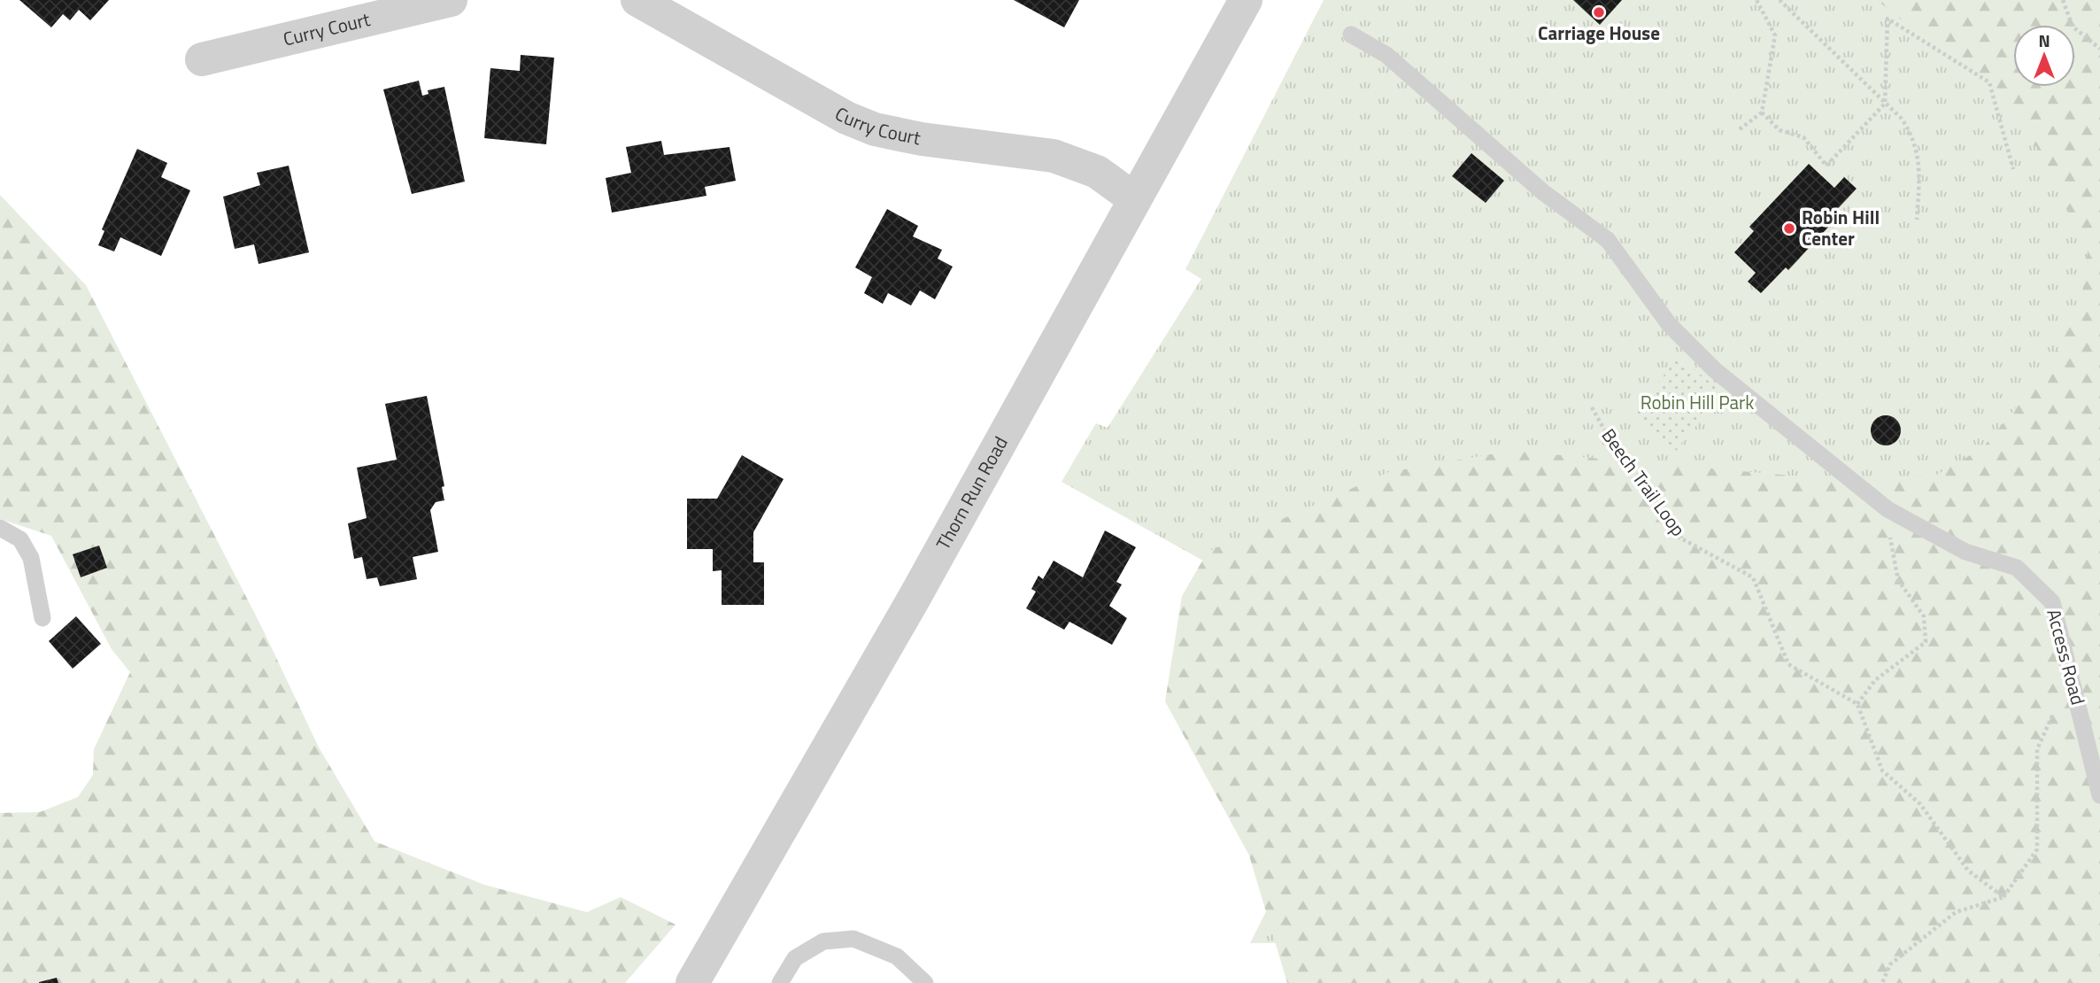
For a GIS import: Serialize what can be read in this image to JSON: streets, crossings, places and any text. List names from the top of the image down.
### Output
{
  "streets": {
    "street": ["Curry Court", "Thorn Run Road"],
    "lane": ["Access Road"],
    "path": ["Beech Trail Loop"]
  },
  "crossings": [
    ["Curry Court", "Thorn Run Road"]
  ],
  "parks": ["Robin Hill Park"],
  "places": ["Carriage House", "Robin Hill Center"],
  "north": "top"
}
